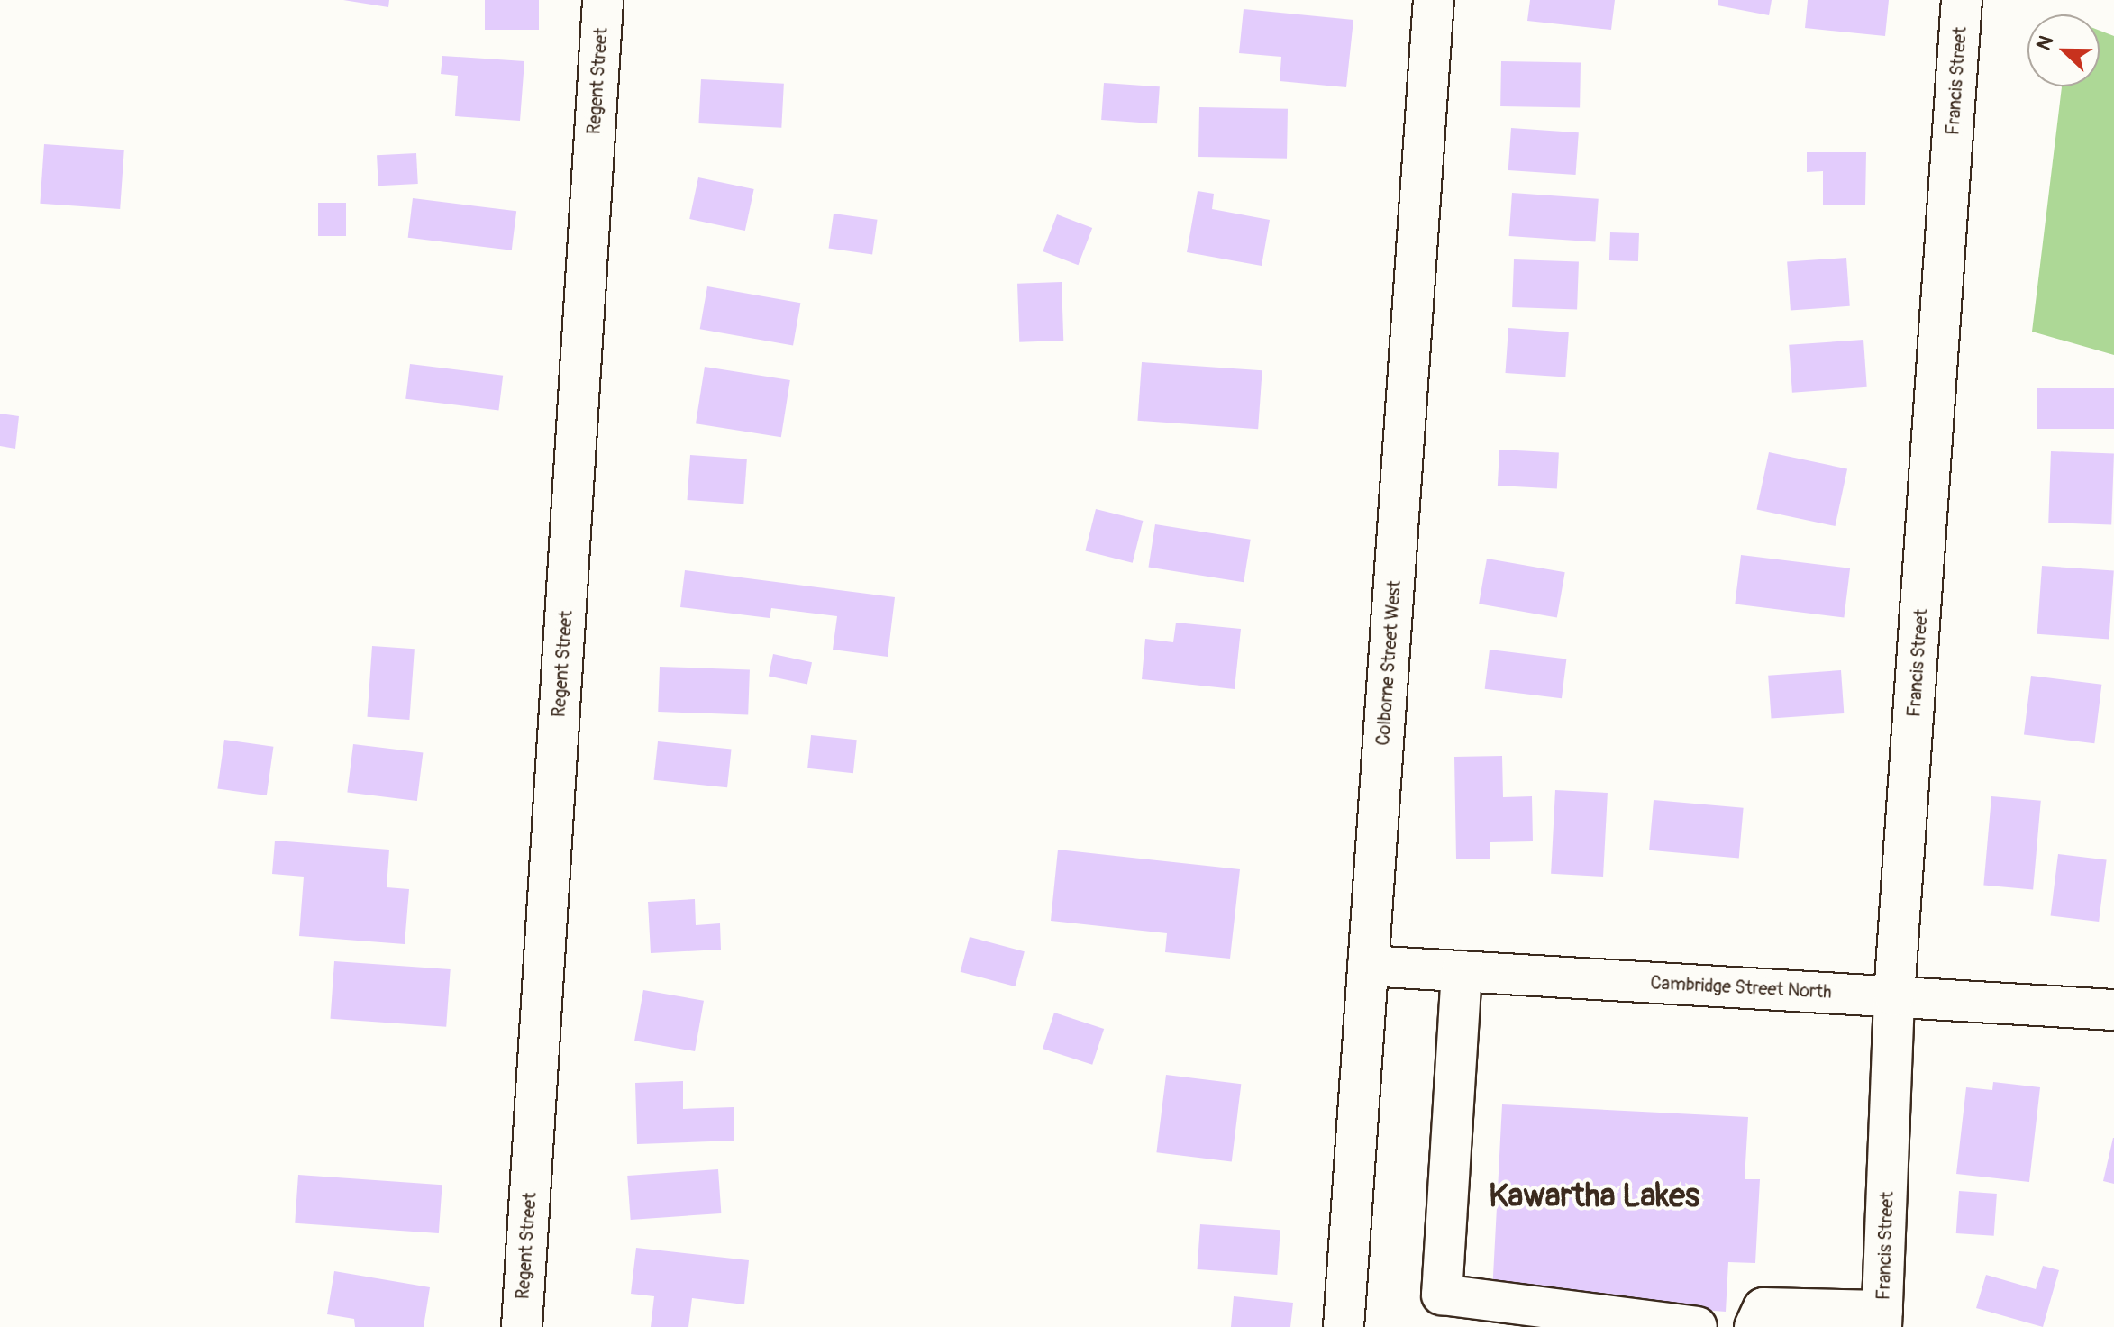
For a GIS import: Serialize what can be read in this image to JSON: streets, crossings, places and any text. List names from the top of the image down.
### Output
{
  "streets": {
    "street": [
      "Regent Street",
      "Francis Street",
      "Colborne Street West",
      "Cambridge Street North"
    ]
  },
  "crossings": [
    ["Francis Street", "Cambridge Street North"],
    ["Colborne Street West", "Cambridge Street North"]
  ],
  "districts": ["Kawartha Lakes"],
  "north": "left"
}
